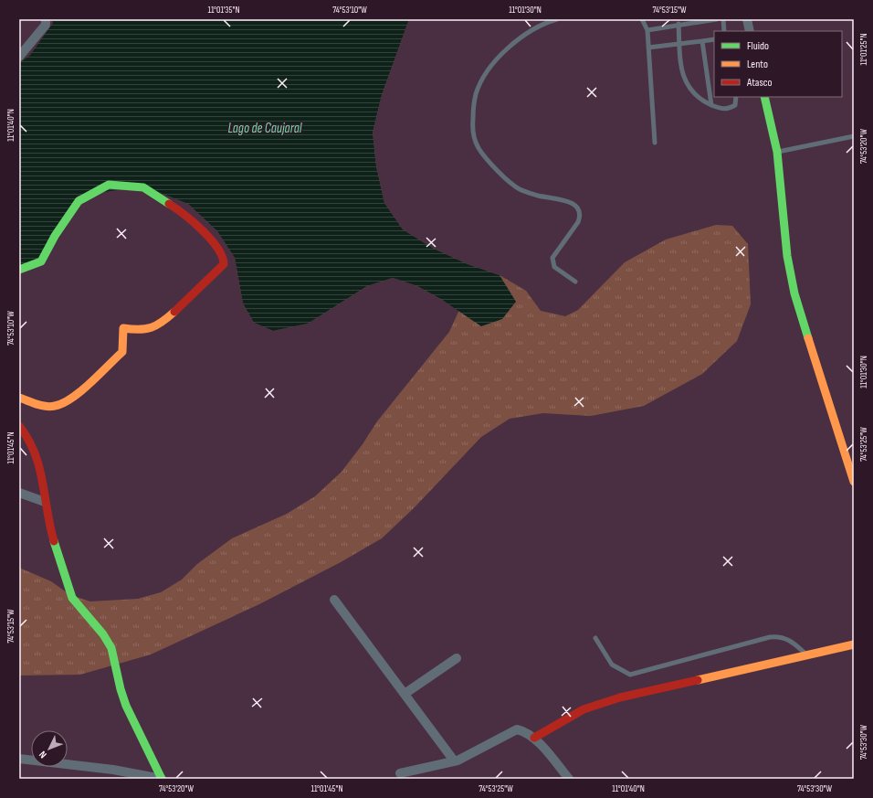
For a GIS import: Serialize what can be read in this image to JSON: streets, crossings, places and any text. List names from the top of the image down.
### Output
{
  "water": ["Lago de Caujaral"],
  "legend": ["Fluido", "Lento", "Atasco"],
  "north": "bottom left",
  "coordinates": [
    "11°01'35\"N",
    "74°53'10\"W",
    "11°01'30\"N",
    "74°53'15\"W",
    "11°01'25\"N",
    "11°01'40\"N",
    "74°53'20\"W",
    "74°53'25\"W",
    "11°01'45\"N",
    "74°53'30\"W"
  ]
}
